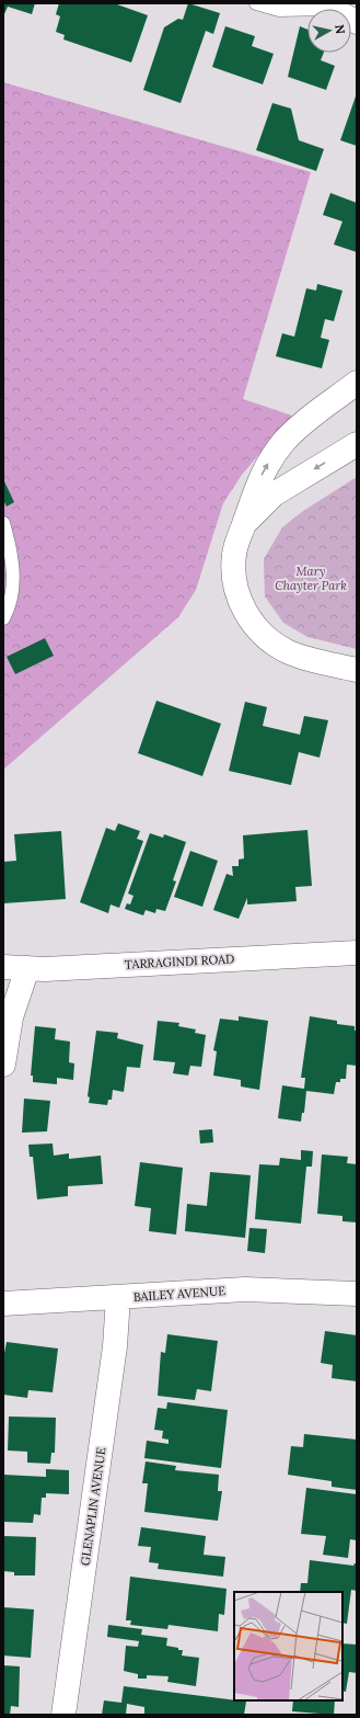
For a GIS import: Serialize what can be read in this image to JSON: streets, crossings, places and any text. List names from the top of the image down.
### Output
{
  "streets": {
    "street": ["TARRAGINDI ROAD", "BAILEY AVENUE", "GLENAPLIN AVENUE"]
  },
  "crossings": [
    ["BAILEY AVENUE", "GLENAPLIN AVENUE"]
  ],
  "parks": ["Mary Chayter Park"],
  "north": "right"
}
